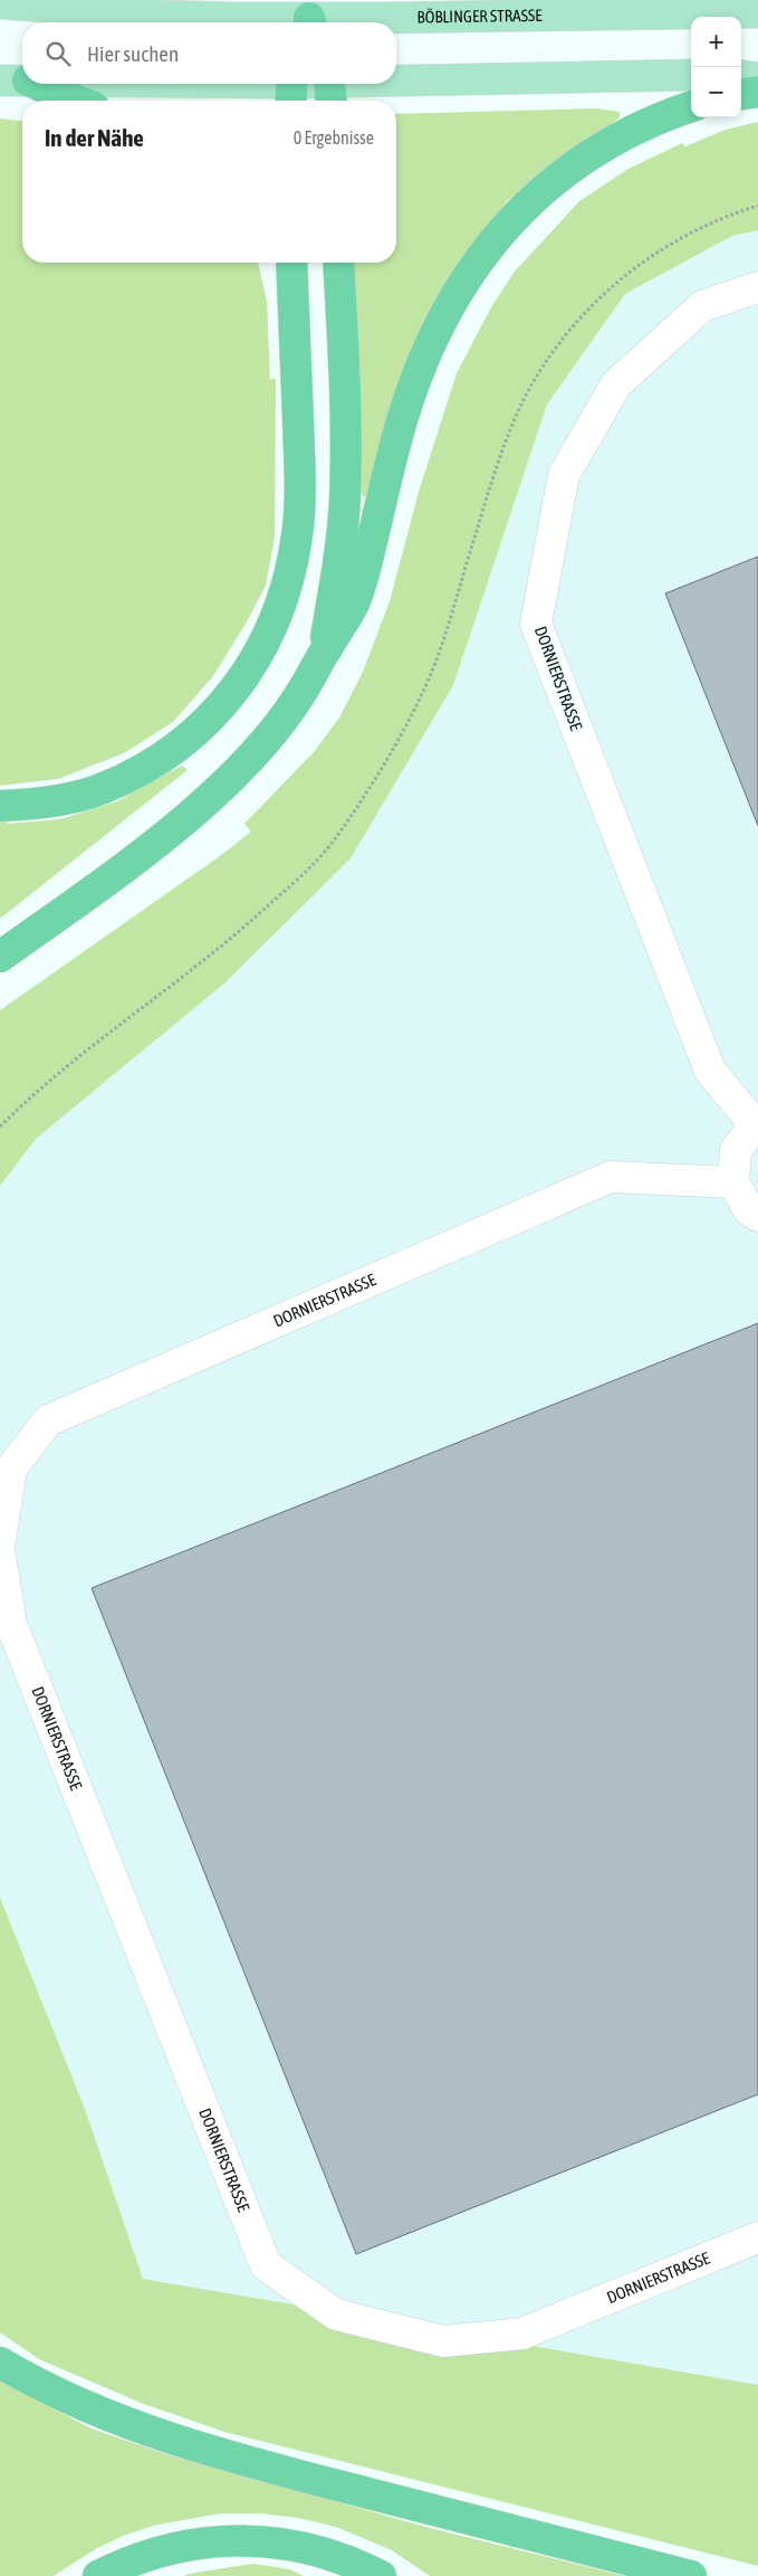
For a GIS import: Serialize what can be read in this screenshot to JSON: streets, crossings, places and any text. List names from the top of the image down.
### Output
{
  "streets": {
    "main road": ["BÖBLINGER STRASSE"],
    "lane": ["DORNIERSTRASSE"]
  },
  "page": {
    "map_buttons": ["+", "−"],
    "search": "Hier suchen",
    "heading": ["In der Nähe", "0 Ergebnisse"]
  }
}
